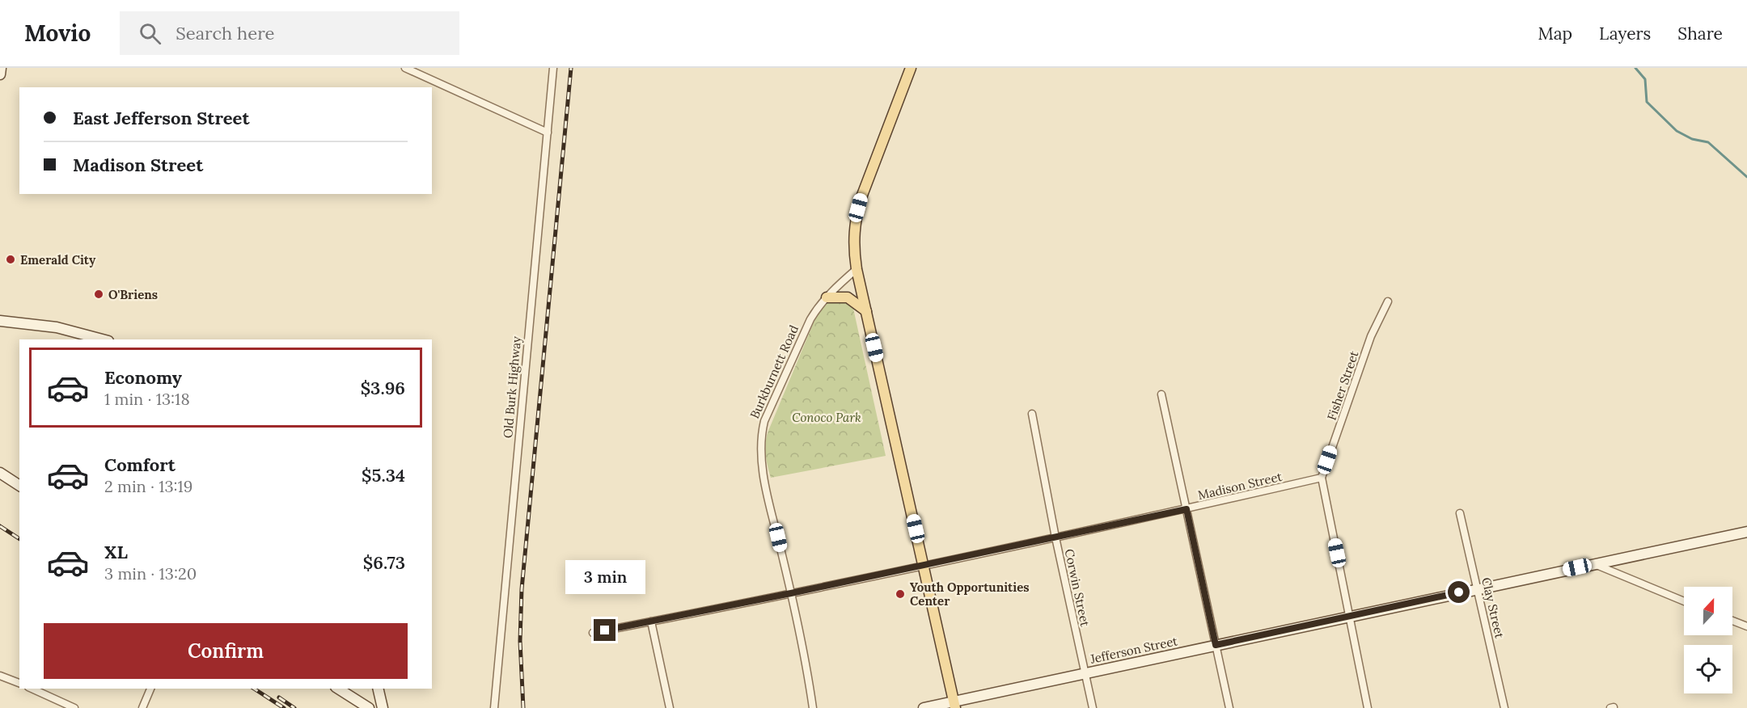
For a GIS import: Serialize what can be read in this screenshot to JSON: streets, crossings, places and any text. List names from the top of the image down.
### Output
{
  "streets": {
    "street": [
      "Burkburnett Road",
      "Fisher Street",
      "Old Burk Highway",
      "Madison Street",
      "Corwin Street",
      "Clay Street",
      "Jefferson Street"
    ]
  },
  "crossings": [
    ["Burkburnett Road", "Madison Street"],
    ["Fisher Street", "Madison Street"],
    ["Madison Street", "Corwin Street"],
    ["Corwin Street", "Jefferson Street"],
    ["Clay Street", "Jefferson Street"]
  ],
  "parks": ["Conoco Park"],
  "places": ["Emerald City", "O'Briens", "Youth Opportunities Center"],
  "north": "top",
  "page": {
    "header": "Movio",
    "search": "Search here",
    "nav": ["Map", "Layers", "Share"],
    "banner": ["East Jefferson Street", "Madison Street"],
    "list": [
      {
        "name": "Economy",
        "note": "1 min · 13:18",
        "value": "$3.96"
      },
      {
        "name": "Comfort",
        "note": "2 min · 13:19",
        "value": "$5.34"
      },
      {
        "name": "XL",
        "note": "3 min · 13:20",
        "value": "$6.73"
      }
    ],
    "bubble": "3 min",
    "buttons": "Confirm"
  }
}
